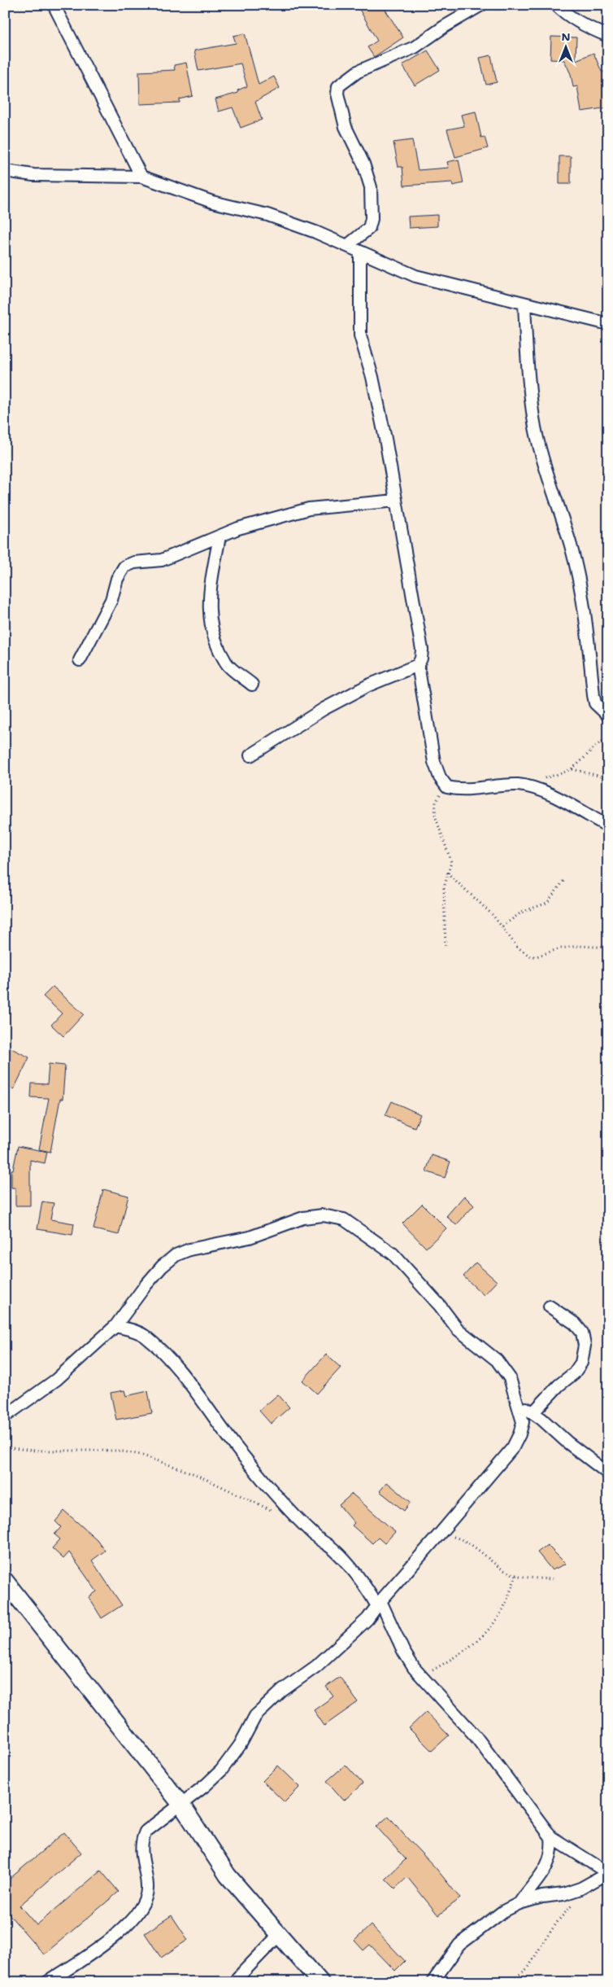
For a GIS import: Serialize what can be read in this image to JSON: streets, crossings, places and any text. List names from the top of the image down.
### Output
{
  "north": "top"
}
